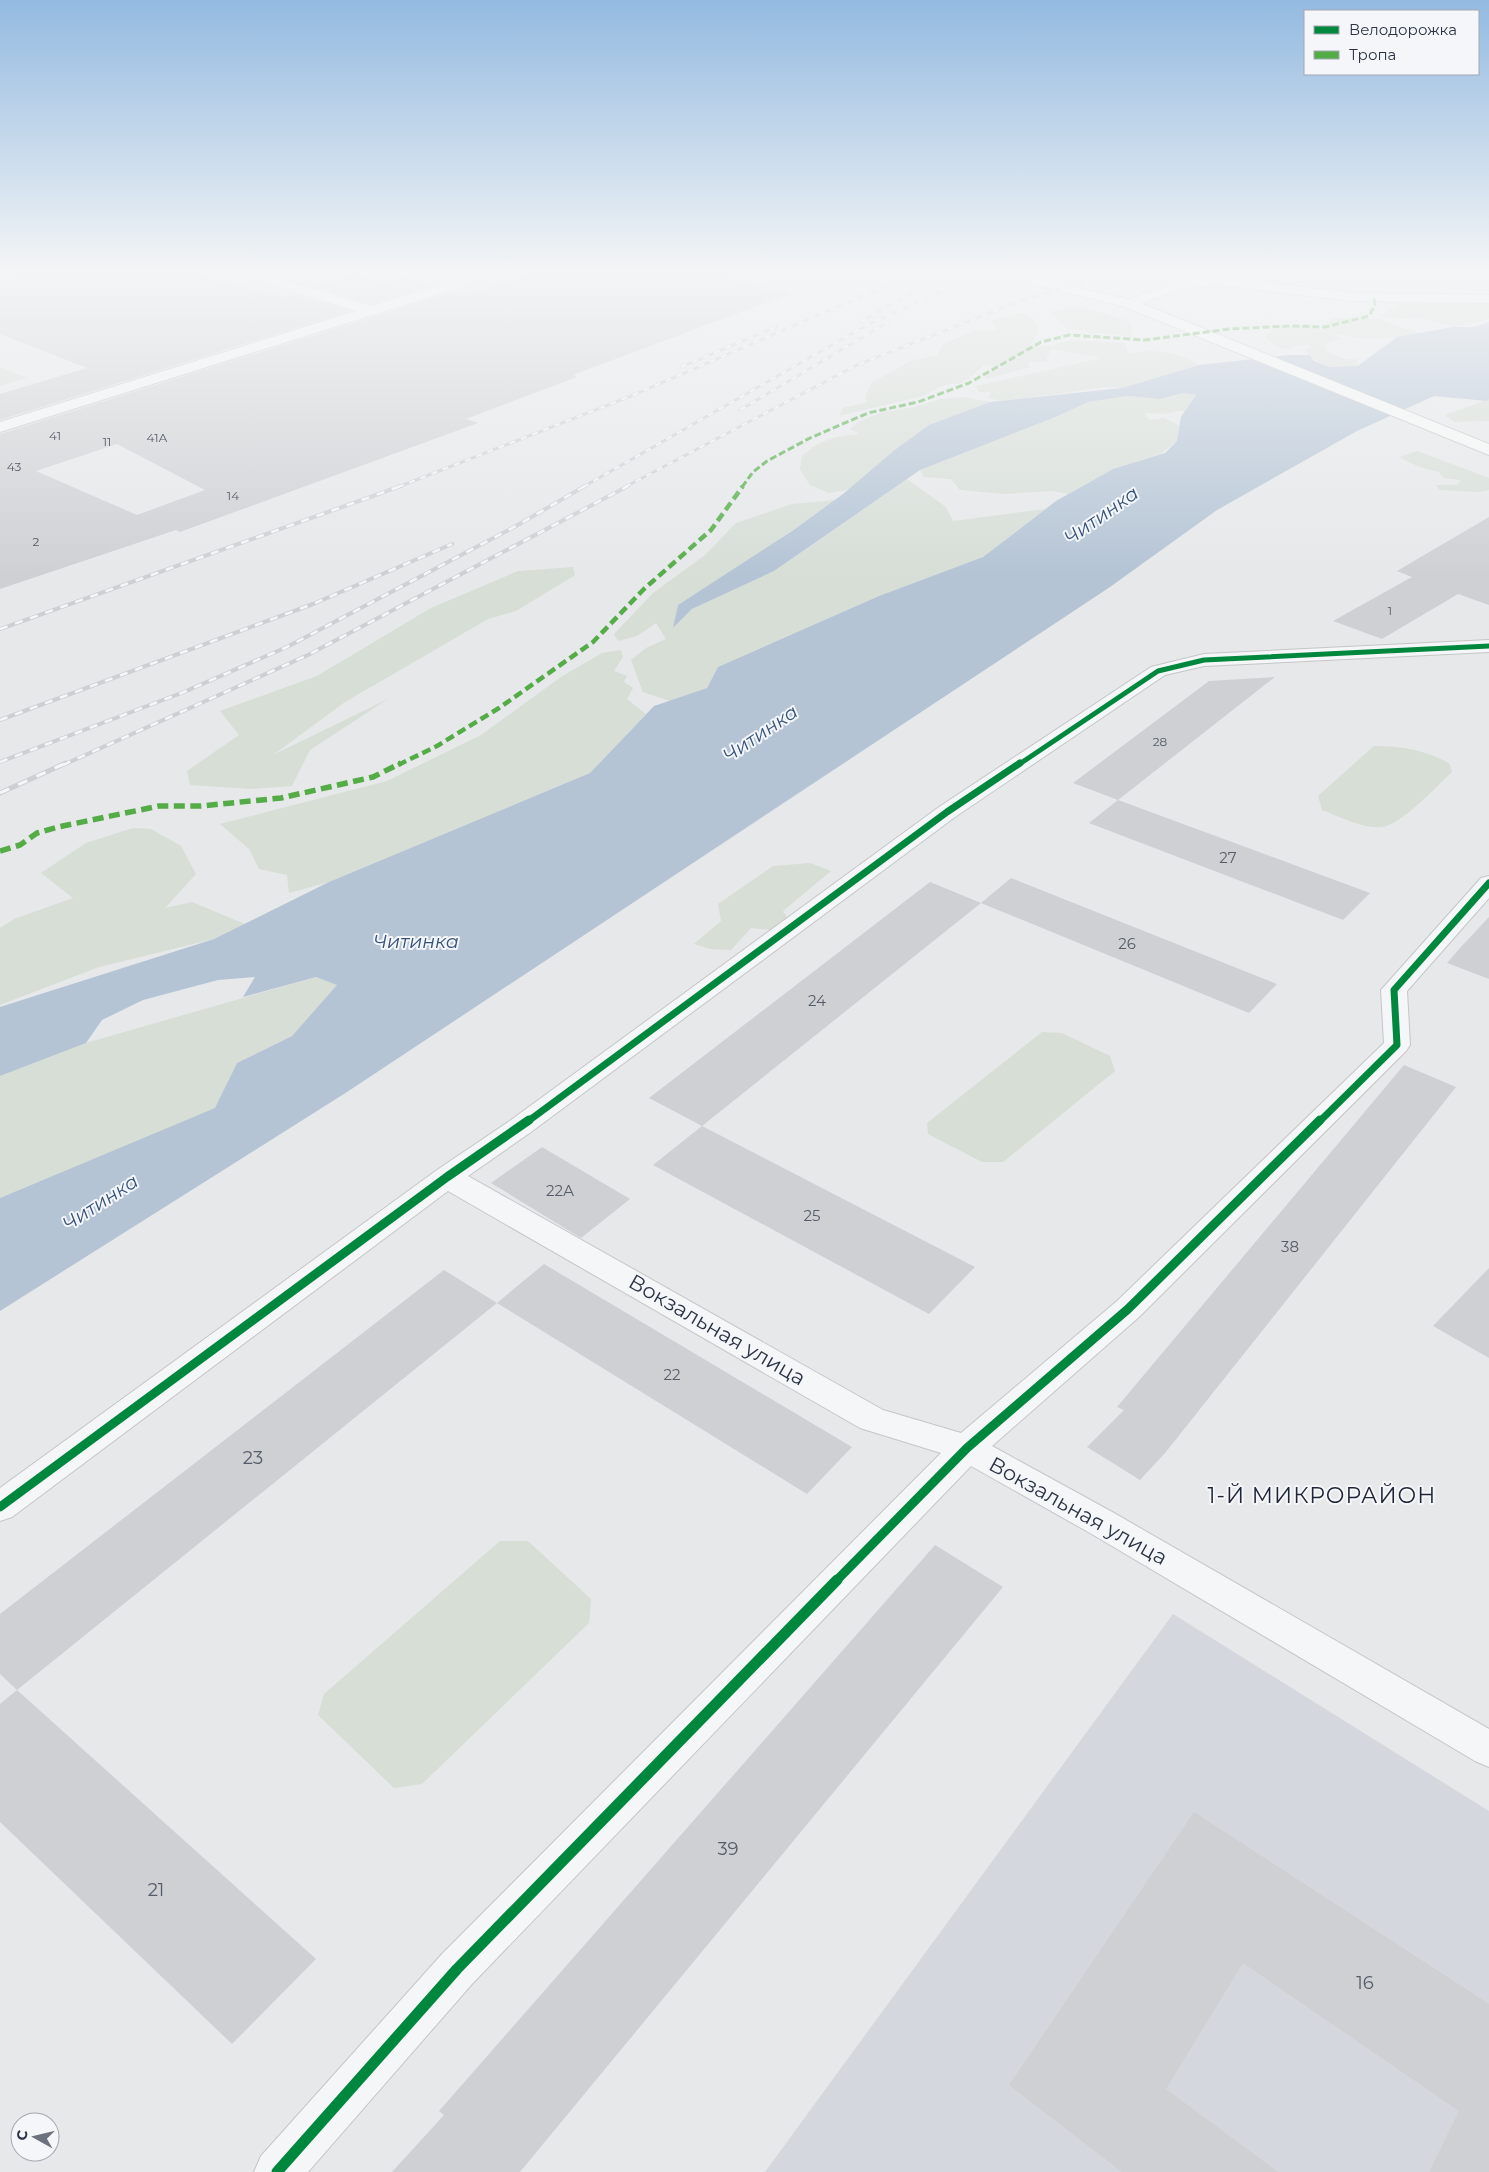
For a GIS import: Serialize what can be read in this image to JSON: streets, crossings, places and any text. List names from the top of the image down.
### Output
{
  "streets": {
    "street": ["Вокзальная улица"]
  },
  "districts": ["1-Й МИКРОРАЙОН"],
  "water": ["Читинка"],
  "house_numbers": [
    "41",
    "41А",
    "11",
    "43",
    "14",
    "2",
    "1",
    "28",
    "27",
    "26",
    "24",
    "22А",
    "25",
    "38",
    "22",
    "23",
    "39",
    "21",
    "16"
  ],
  "legend": ["Велодорожка", "Тропа"],
  "north": "left"
}
